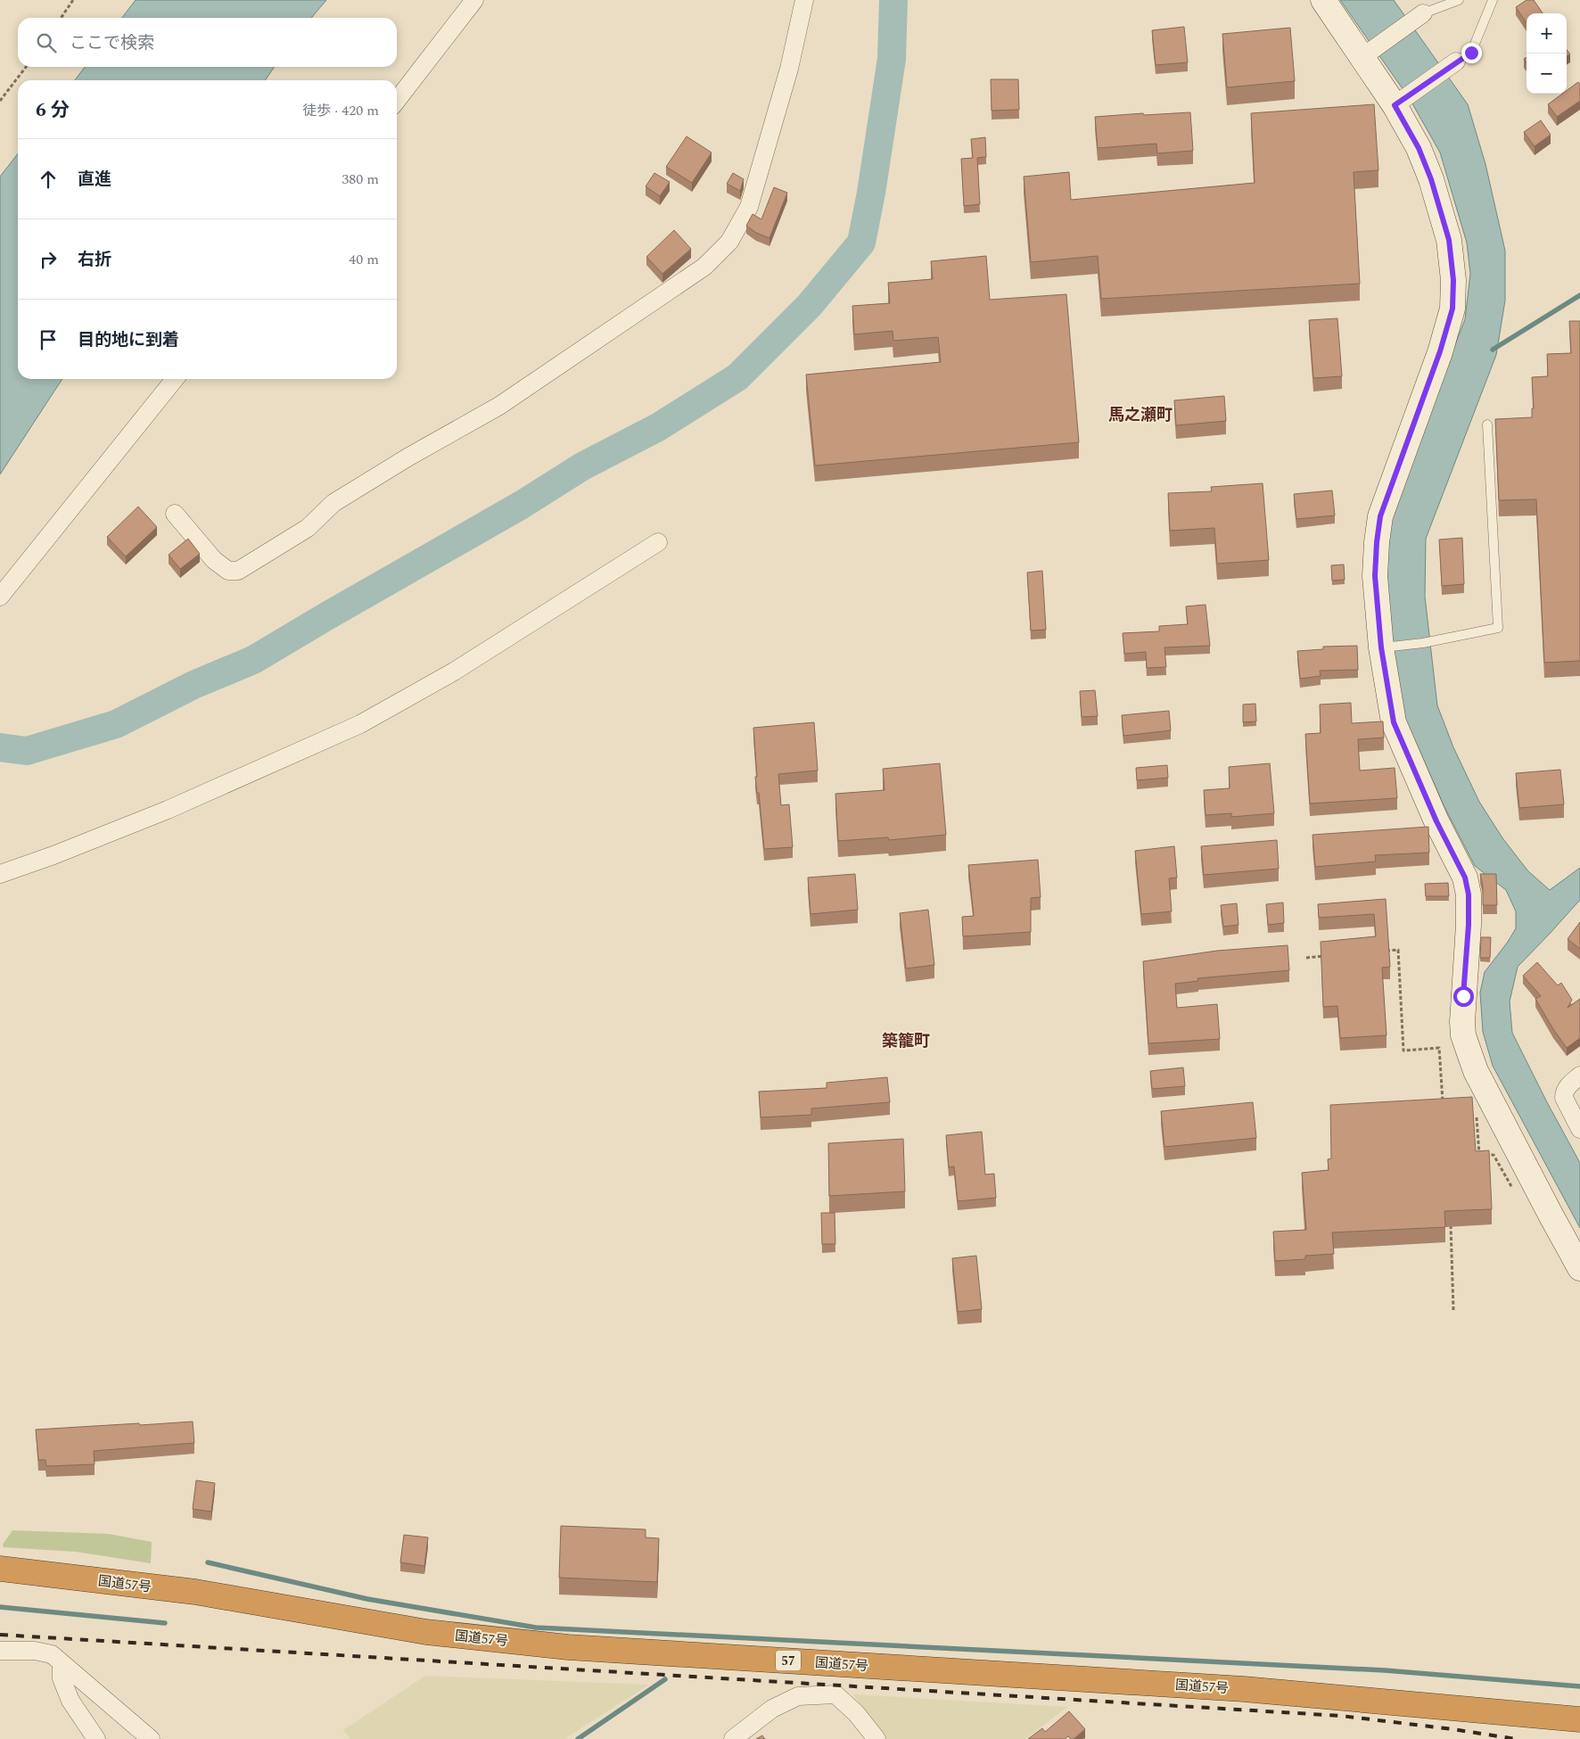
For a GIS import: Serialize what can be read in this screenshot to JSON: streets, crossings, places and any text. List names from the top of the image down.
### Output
{
  "streets": {
    "highway": ["国道57号", "57"]
  },
  "districts": ["馬之瀬町", "築籠町"],
  "page": {
    "map_buttons": ["+", "−"],
    "search": "ここで検索",
    "heading": ["6 分", "徒歩 · 420 m"],
    "list": [
      ["直進", "380 m"],
      ["右折", "40 m"],
      "目的地に到着"
    ]
  }
}
